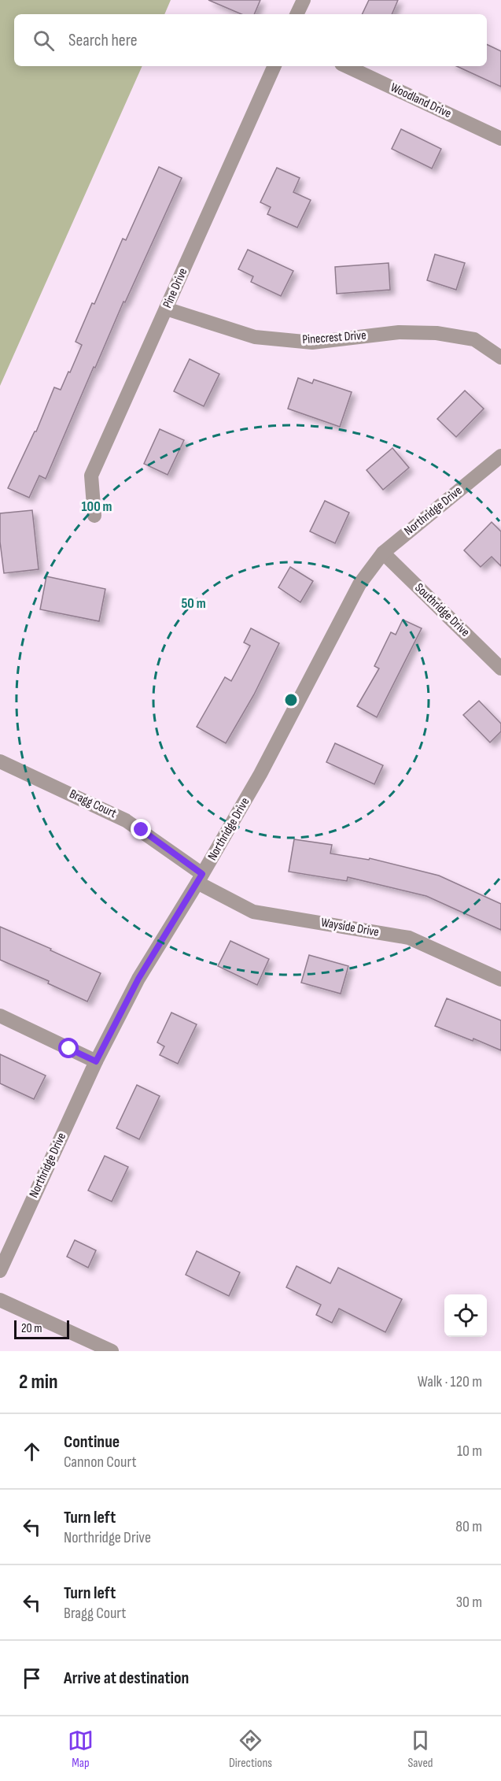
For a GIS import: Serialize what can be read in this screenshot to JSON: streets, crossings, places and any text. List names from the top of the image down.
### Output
{
  "streets": {
    "street": [
      "Woodland Drive",
      "Pine Drive",
      "Pinecrest Drive",
      "Northridge Drive",
      "Southridge Drive",
      "Bragg Court",
      "Wayside Drive"
    ]
  },
  "crossings": [
    ["Pine Drive", "Pinecrest Drive"],
    ["Northridge Drive", "Southridge Drive"],
    ["Northridge Drive", "Bragg Court"],
    ["Northridge Drive", "Wayside Drive"],
    ["Bragg Court", "Wayside Drive"]
  ],
  "scale_bar": "20 m",
  "page": {
    "search": "Search here",
    "scale": "20 m",
    "heading": ["2 min", "Walk · 120 m"],
    "list": [
      ["Continue", "Cannon Court", "10 m"],
      ["Turn left", "Northridge Drive", "80 m"],
      ["Turn left", "Bragg Court", "30 m"],
      "Arrive at destination"
    ],
    "nav": ["Map", "Directions", "Saved"]
  },
  "rings": ["100 m", "50 m"]
}
